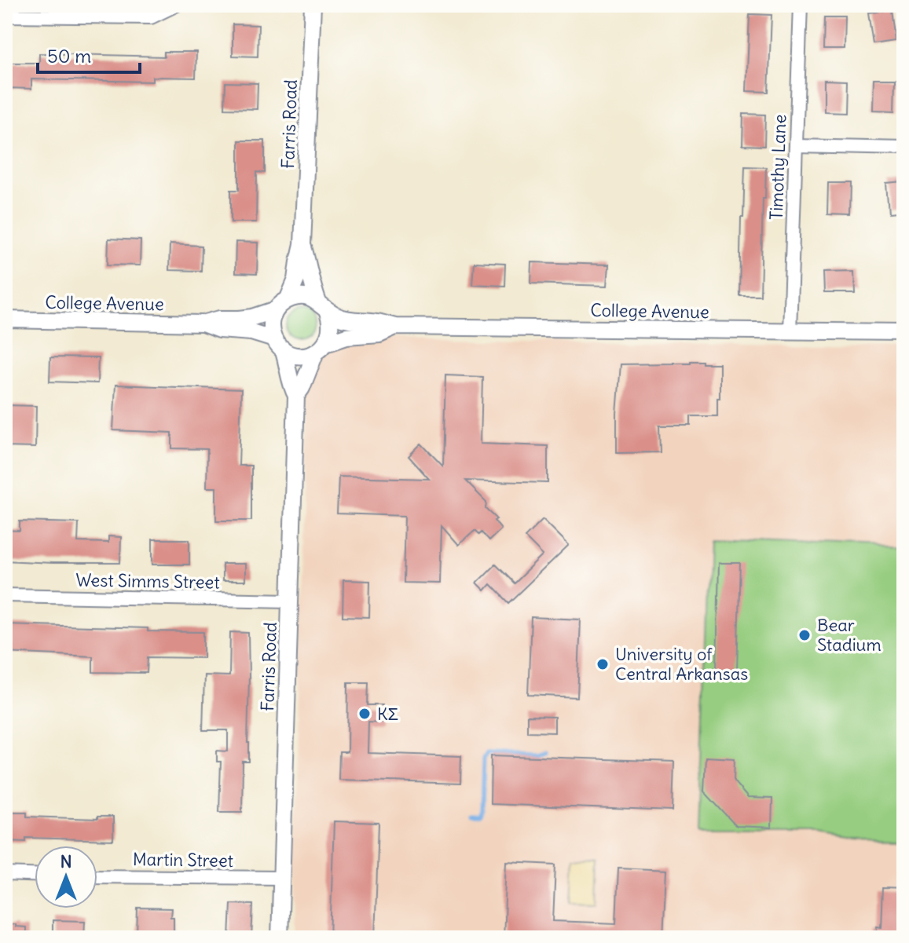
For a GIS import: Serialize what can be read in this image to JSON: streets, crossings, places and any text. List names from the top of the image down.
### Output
{
  "streets": {
    "street": [
      "Farris Road",
      "Timothy Lane",
      "College Avenue",
      "West Simms Street",
      "Martin Street"
    ]
  },
  "crossings": [
    ["Farris Road", "College Avenue"],
    ["Farris Road", "West Simms Street"],
    ["Farris Road", "Martin Street"],
    ["Timothy Lane", "College Avenue"]
  ],
  "places": ["Bear Stadium", "University of Central Arkansas", "KΣ"],
  "scale_bar": "50 m",
  "north": "top"
}
